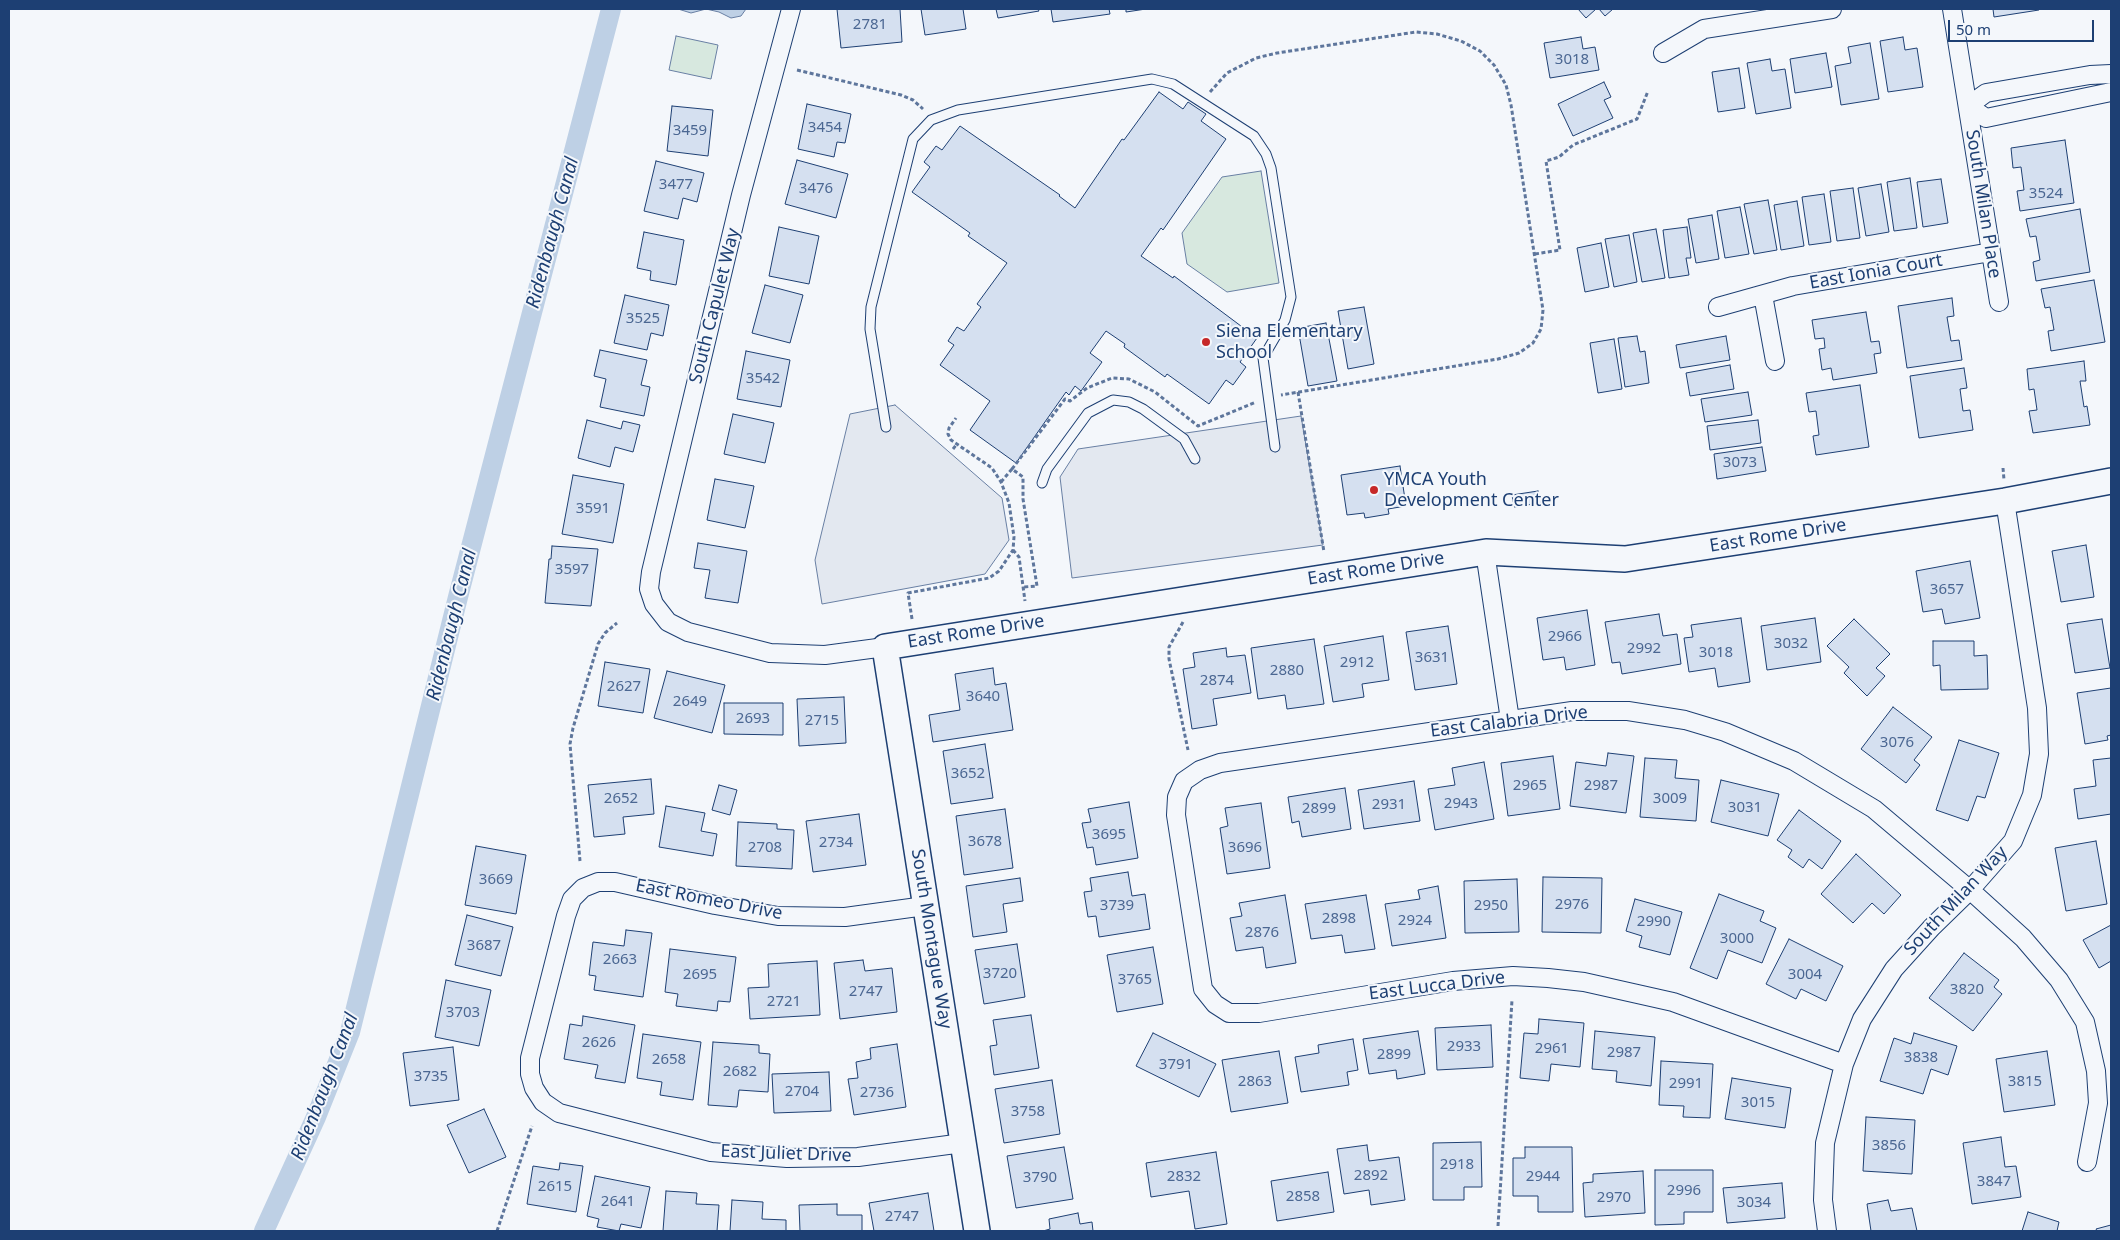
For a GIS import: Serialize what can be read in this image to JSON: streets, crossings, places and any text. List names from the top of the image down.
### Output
{
  "streets": {
    "street": [
      "South Milan Place",
      "East Ionia Court",
      "South Capulet Way",
      "East Rome Drive",
      "East Calabria Drive",
      "East Romeo Drive",
      "South Milan Way",
      "South Montague Way",
      "East Lucca Drive",
      "East Juliet Drive"
    ]
  },
  "crossings": [
    ["South Milan Place", "East Ionia Court"],
    ["South Capulet Way", "East Rome Drive"],
    ["East Rome Drive", "South Milan Way"],
    ["East Rome Drive", "South Montague Way"],
    ["East Calabria Drive", "South Milan Way"],
    ["East Calabria Drive", "East Lucca Drive"],
    ["East Romeo Drive", "South Montague Way"],
    ["East Romeo Drive", "East Juliet Drive"],
    ["South Milan Way", "East Lucca Drive"],
    ["South Montague Way", "East Juliet Drive"]
  ],
  "water": ["Ridenbaugh Canal"],
  "places": ["Siena Elementary School", "YMCA Youth Development Center"],
  "house_numbers": [
    "2781",
    "3018",
    "3454",
    "3459",
    "3477",
    "3476",
    "3524",
    "3525",
    "3542",
    "3073",
    "3591",
    "3597",
    "3657",
    "2966",
    "3032",
    "2992",
    "3018",
    "3631",
    "2912",
    "2880",
    "2874",
    "2627",
    "3640",
    "2649",
    "2693",
    "2715",
    "3076",
    "3652",
    "2965",
    "2987",
    "2652",
    "3009",
    "2943",
    "2931",
    "3031",
    "2899",
    "3695",
    "3678",
    "2734",
    "2708",
    "3696",
    "3669",
    "2976",
    "3739",
    "2950",
    "2898",
    "2924",
    "2990",
    "2876",
    "3000",
    "3687",
    "2663",
    "3720",
    "2695",
    "3004",
    "3765",
    "3820",
    "2747",
    "2721",
    "3703",
    "2626",
    "2933",
    "2961",
    "2987",
    "2899",
    "3838",
    "2658",
    "3791",
    "2682",
    "3735",
    "2863",
    "3815",
    "2991",
    "2704",
    "2736",
    "3015",
    "3758",
    "3856",
    "2918",
    "2892",
    "2832",
    "2944",
    "3790",
    "3847",
    "2615",
    "2996",
    "2858",
    "2970",
    "2641",
    "3034",
    "2747"
  ],
  "scale_bar": "50 m"
}
